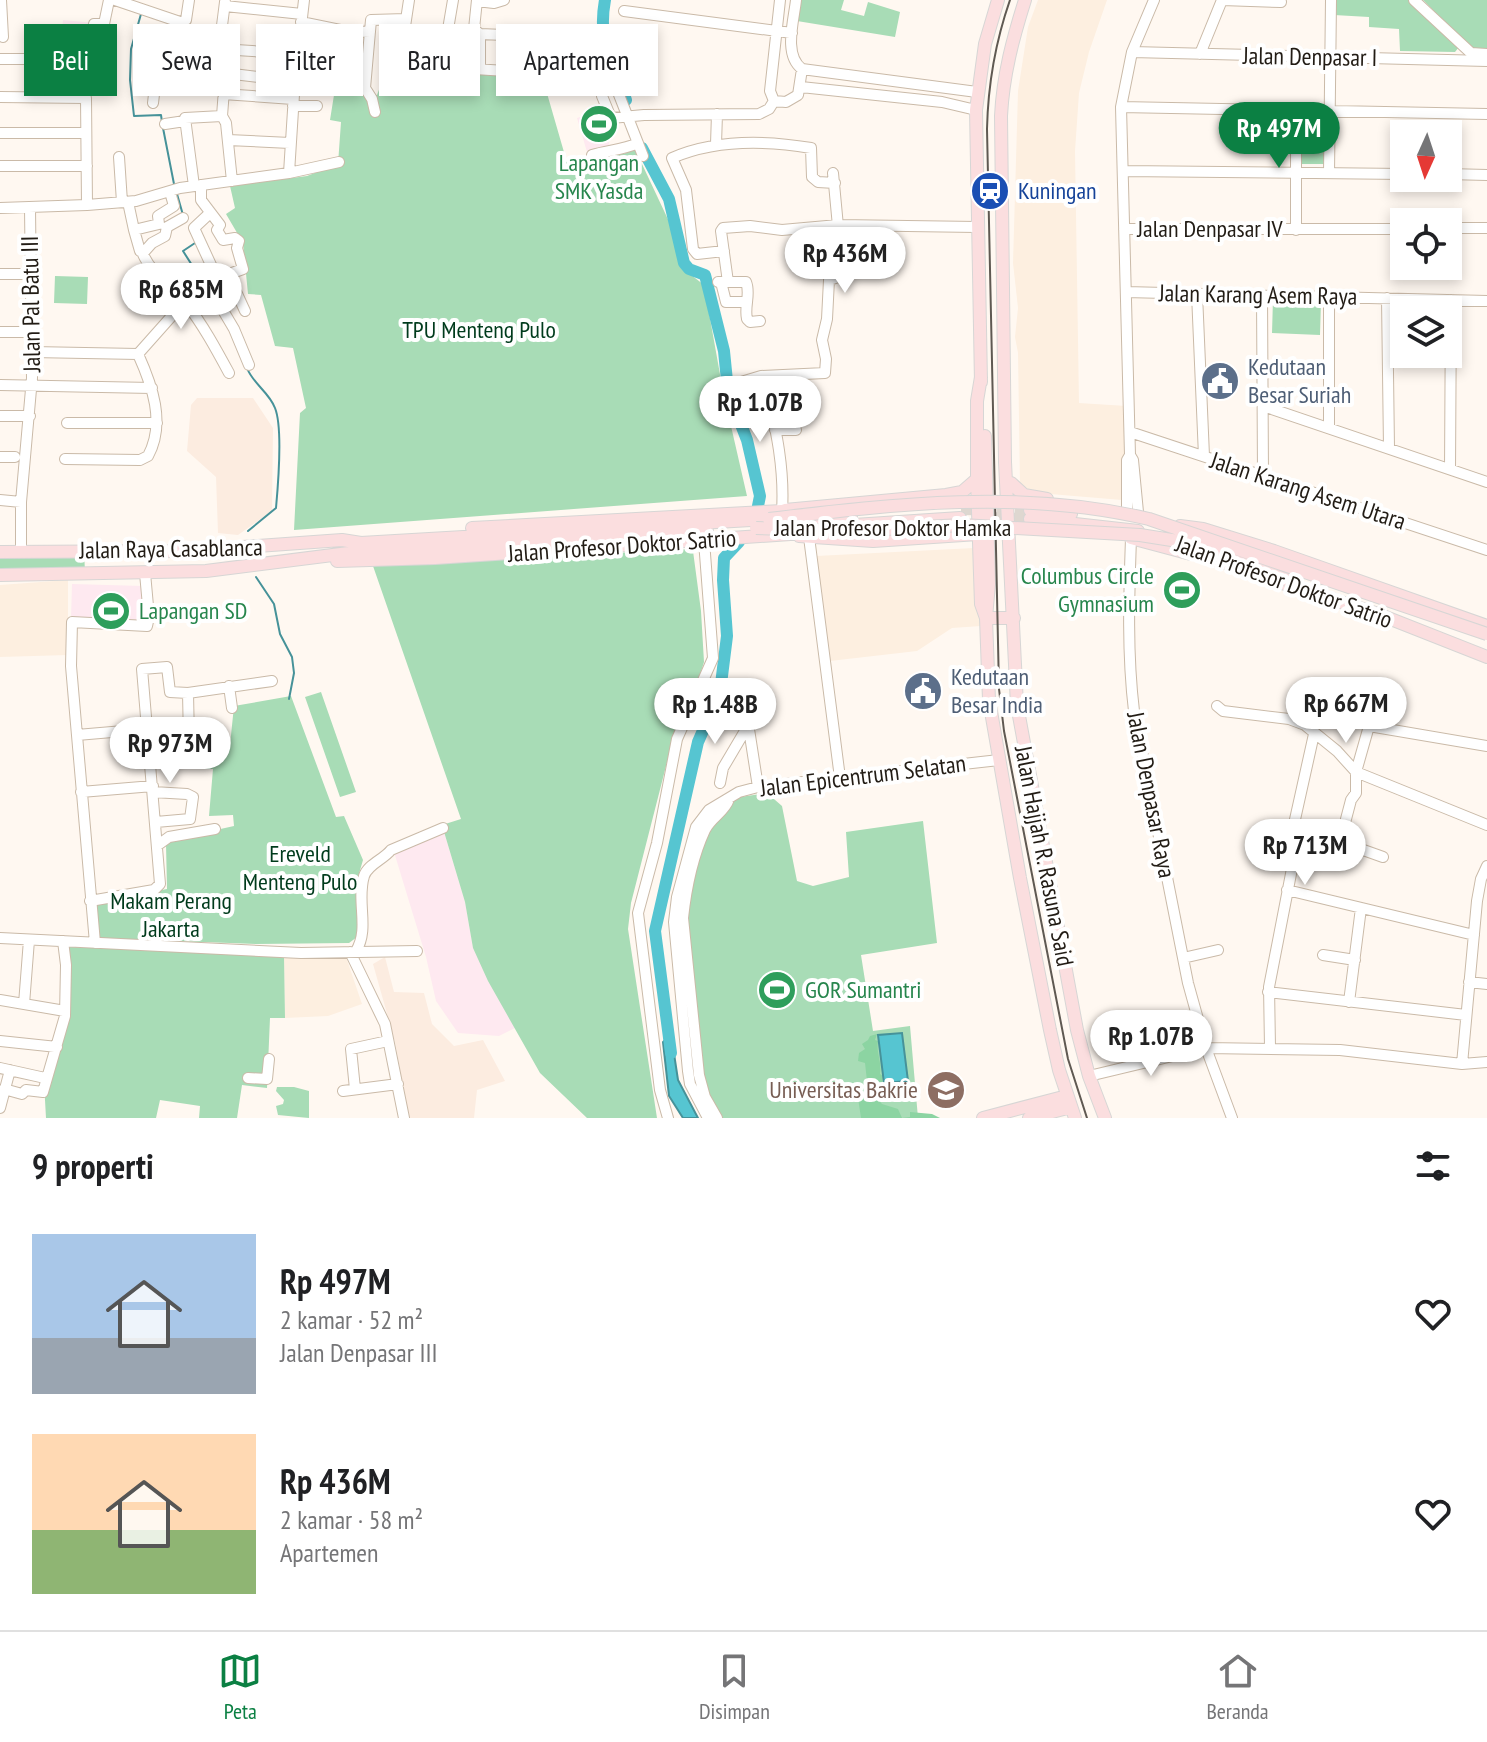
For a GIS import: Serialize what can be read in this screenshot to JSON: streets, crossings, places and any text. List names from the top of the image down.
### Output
{
  "streets": {
    "main road": [
      "Jalan Profesor Doktor Hamka",
      "Jalan Profesor Doktor Satrio",
      "Jalan Raya Casablanca",
      "Jalan Hajjah R. Rasuna Said"
    ],
    "street": [
      "Jalan Denpasar I",
      "Jalan Denpasar IV",
      "Jalan Karang Asem Raya",
      "Jalan Pal Batu III",
      "Jalan Karang Asem Utara",
      "Jalan Epicentrum Selatan",
      "Jalan Denpasar Raya"
    ]
  },
  "crossings": [
    ["Jalan Pal Batu III", "Jalan Raya Casablanca"],
    ["Jalan Profesor Doktor Hamka", "Jalan Profesor Doktor Satrio"],
    ["Jalan Profesor Doktor Hamka", "Jalan Raya Casablanca"],
    ["Jalan Profesor Doktor Satrio", "Jalan Raya Casablanca"],
    ["Jalan Epicentrum Selatan", "Jalan Hajjah R. Rasuna Said"]
  ],
  "parks": ["TPU Menteng Pulo", "Ereveld Menteng Pulo", "Makam Perang Jakarta"],
  "places": {
    "sports": [
      "Lapangan SMK Yasda",
      "Columbus Circle Gymnasium",
      "Lapangan SD",
      "GOR Sumantri"
    ],
    "station": ["Kuningan"],
    "public building": ["Kedutaan Besar Suriah", "Kedutaan Besar India"],
    "school or university": ["Universitas Bakrie"]
  },
  "north": "bottom",
  "page": {
    "chip": [
      "Beli",
      "Sewa",
      "Filter",
      "Baru",
      "Apartemen"
    ],
    "price": [
      "Rp 497M",
      "Rp 436M",
      "Rp 685M",
      "Rp 1.07B",
      "Rp 667M",
      "Rp 1.48B",
      "Rp 973M",
      "Rp 713M",
      "Rp 1.07B"
    ],
    "heading": "9 properti",
    "list": [
      {
        "name": "Rp 497M",
        "note": "2 kamar · 52 m² · Jalan Denpasar III"
      },
      {
        "name": "Rp 436M",
        "note": "2 kamar · 58 m² · Apartemen"
      }
    ],
    "tabs": ["Peta", "Disimpan", "Beranda"]
  }
}
